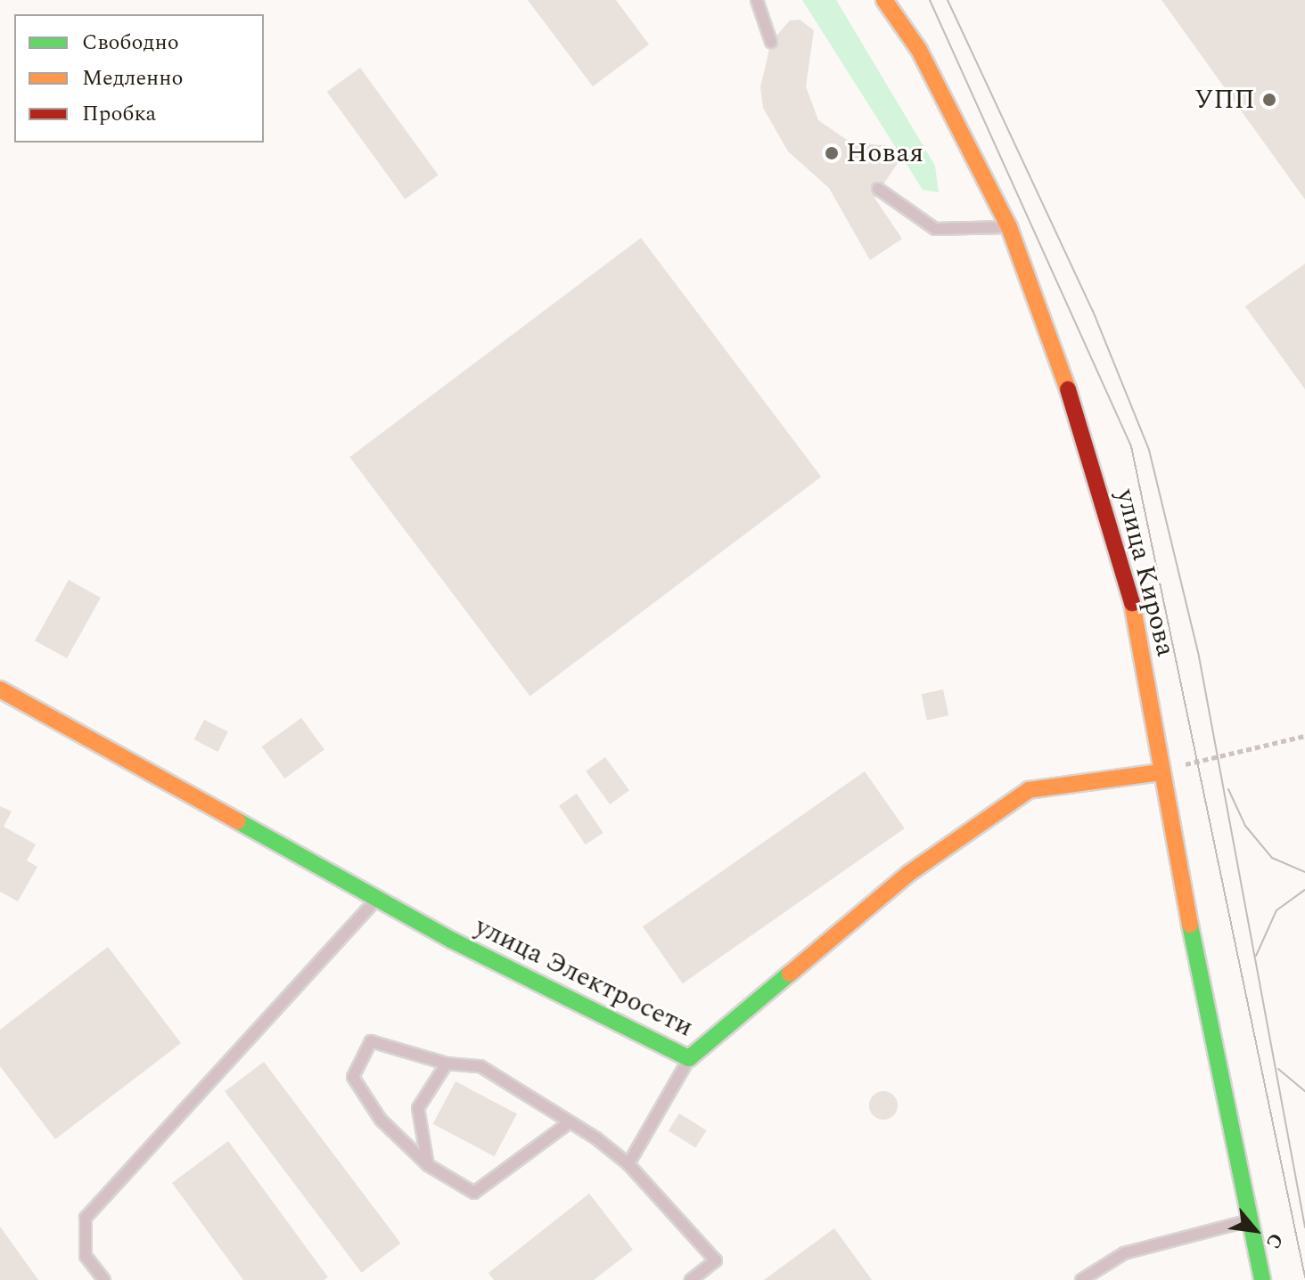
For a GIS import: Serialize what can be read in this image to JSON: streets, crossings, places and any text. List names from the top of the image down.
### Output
{
  "streets": {
    "main road": ["улица Кирова", "улица Электросети"]
  },
  "crossings": [
    ["улица Кирова", "улица Электросети"]
  ],
  "places": ["УПП", "Новая"],
  "legend": ["Свободно", "Медленно", "Пробка"],
  "north": "bottom right"
}
